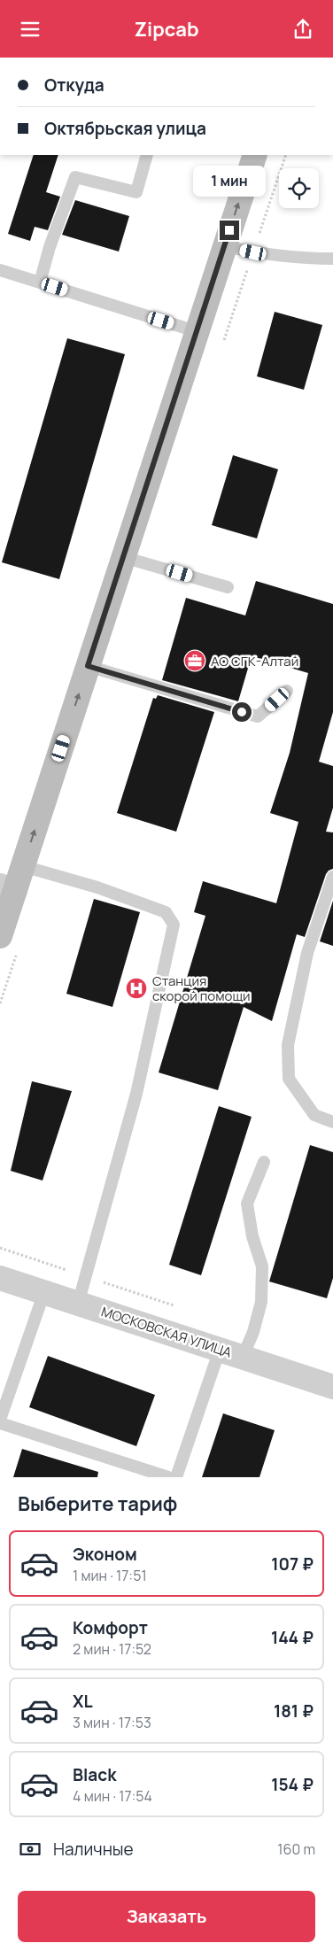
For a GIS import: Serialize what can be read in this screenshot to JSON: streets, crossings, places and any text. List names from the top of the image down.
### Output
{
  "streets": {
    "street": ["МОСКОВСКАЯ УЛИЦА"]
  },
  "places": {
    "office": ["АО СГК-Алтай"],
    "hospital": ["Станция скорой помощи"]
  },
  "page": {
    "header": "Zipcab",
    "banner": ["Откуда", "Октябрьская улица"],
    "bubble": "1 мин",
    "heading": "Выберите тариф",
    "list": [
      {
        "name": "Эконом",
        "note": "1 мин · 17:51",
        "value": "107 ₽"
      },
      {
        "name": "Комфорт",
        "note": "2 мин · 17:52",
        "value": "144 ₽"
      },
      {
        "name": "XL",
        "note": "3 мин · 17:53",
        "value": "181 ₽"
      },
      {
        "name": "Black",
        "note": "4 мин · 17:54",
        "value": "154 ₽"
      }
    ],
    "pay": ["Наличные", "160 m"],
    "buttons": "Заказать"
  }
}
